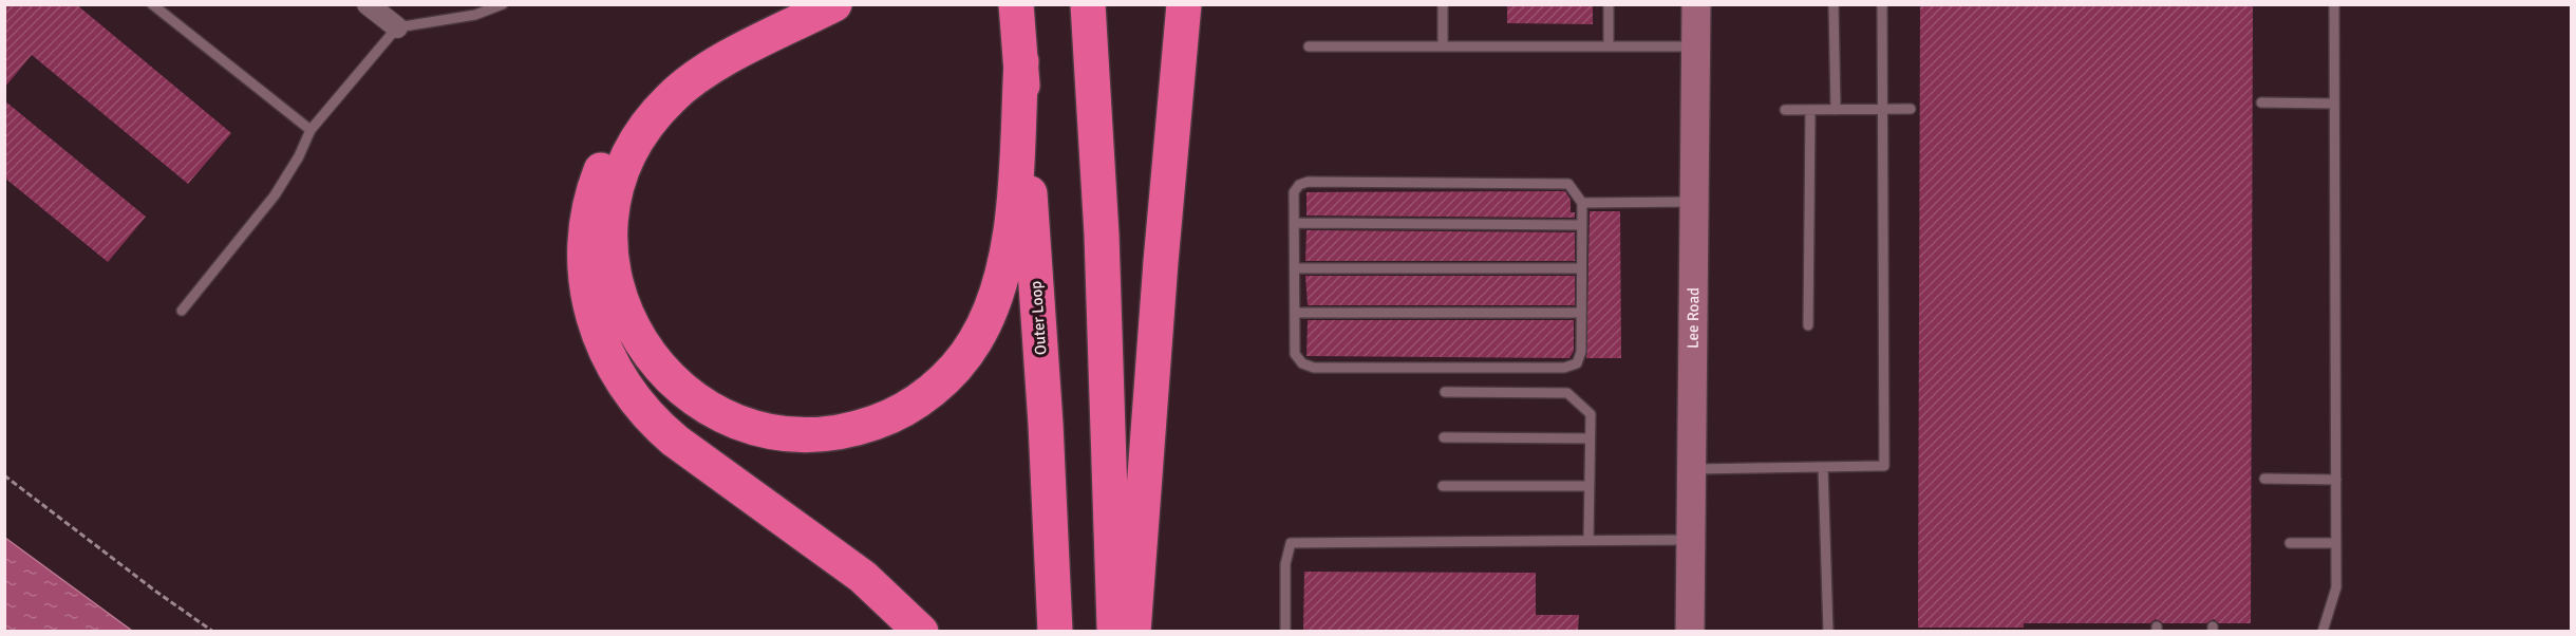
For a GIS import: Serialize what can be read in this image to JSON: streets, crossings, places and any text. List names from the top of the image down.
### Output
{
  "streets": {
    "highway": ["Outer Loop"],
    "street": ["Lee Road"]
  }
}
